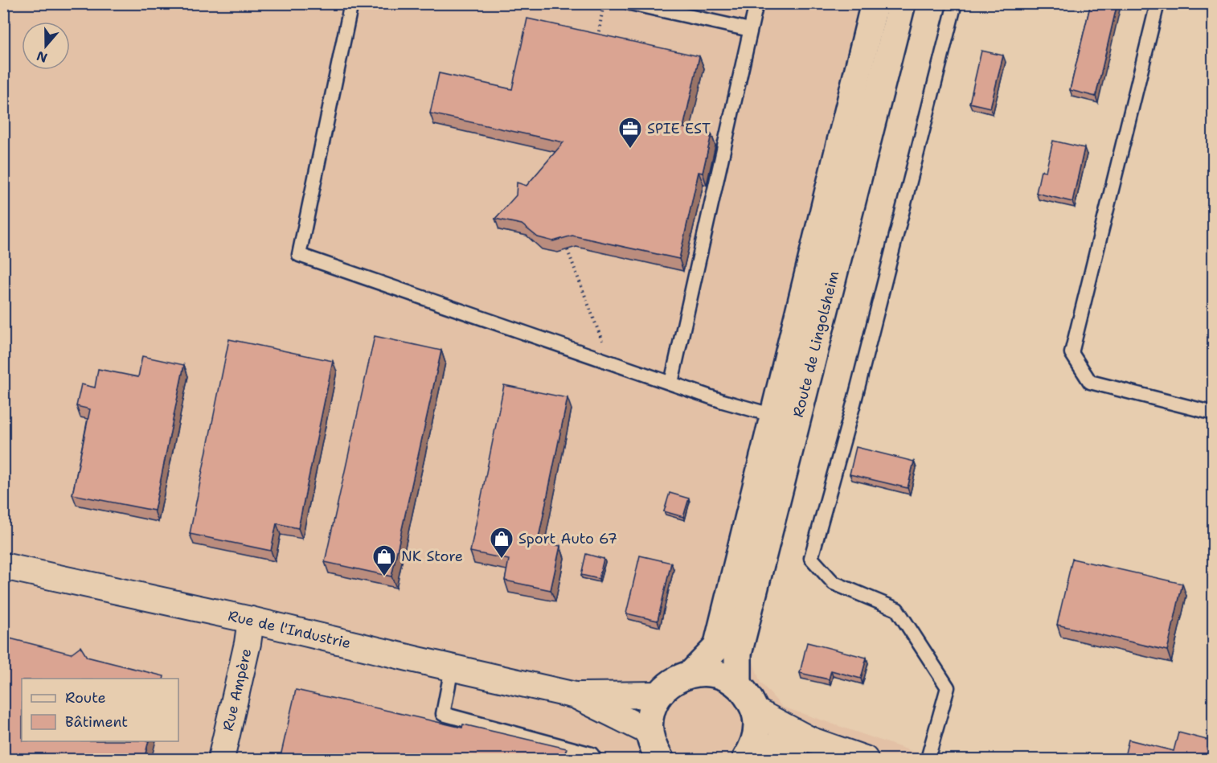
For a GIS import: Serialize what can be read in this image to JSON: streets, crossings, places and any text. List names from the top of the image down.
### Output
{
  "streets": {
    "main road": ["Route de Lingolsheim"],
    "street": ["Rue de l'Industrie", "Rue Ampère"]
  },
  "crossings": [
    ["Rue de l'Industrie", "Rue Ampère"]
  ],
  "places": {
    "office": ["SPIE EST"],
    "shop": ["Sport Auto 67", "NK Store"]
  },
  "legend": ["Route", "Bâtiment"],
  "north": "bottom"
}
